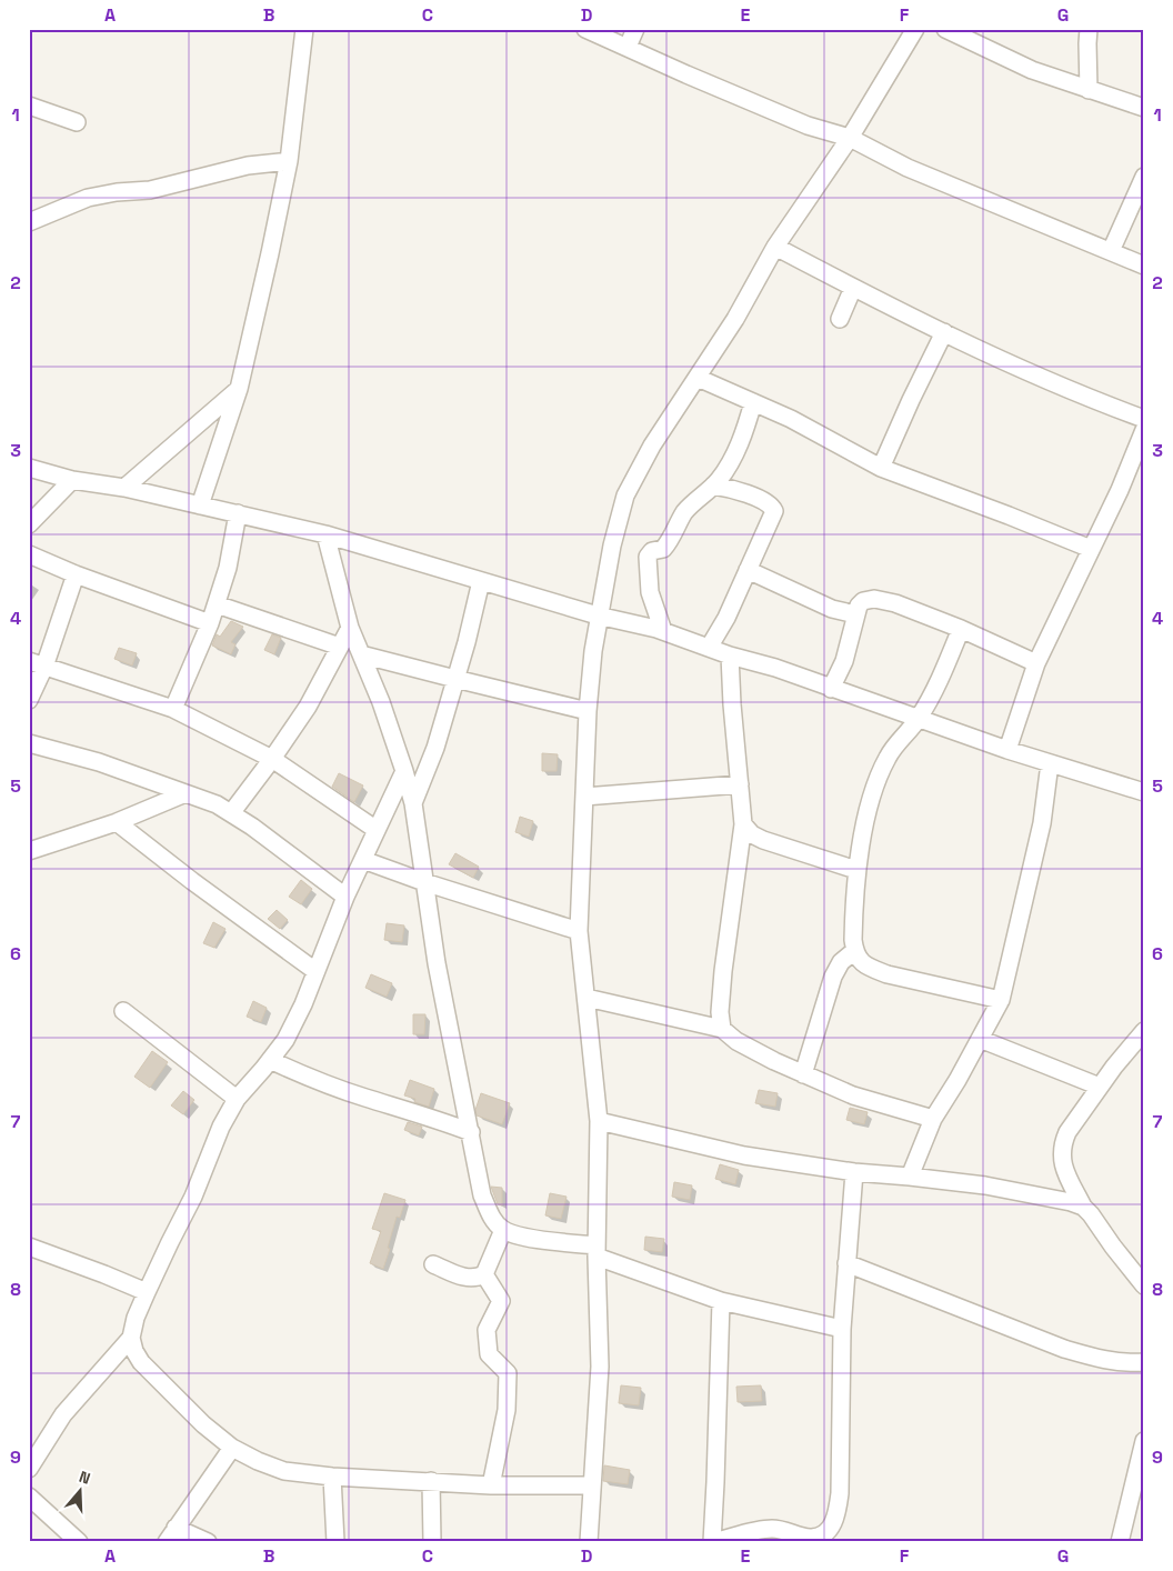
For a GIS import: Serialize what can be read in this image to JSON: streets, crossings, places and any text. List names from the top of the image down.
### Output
{
  "north": "top",
  "grid": {
    "columns": [
      "A",
      "B",
      "C",
      "D",
      "E",
      "F",
      "G"
    ],
    "rows": [
      "1",
      "2",
      "3",
      "4",
      "5",
      "6",
      "7",
      "8",
      "9"
    ]
  }
}
